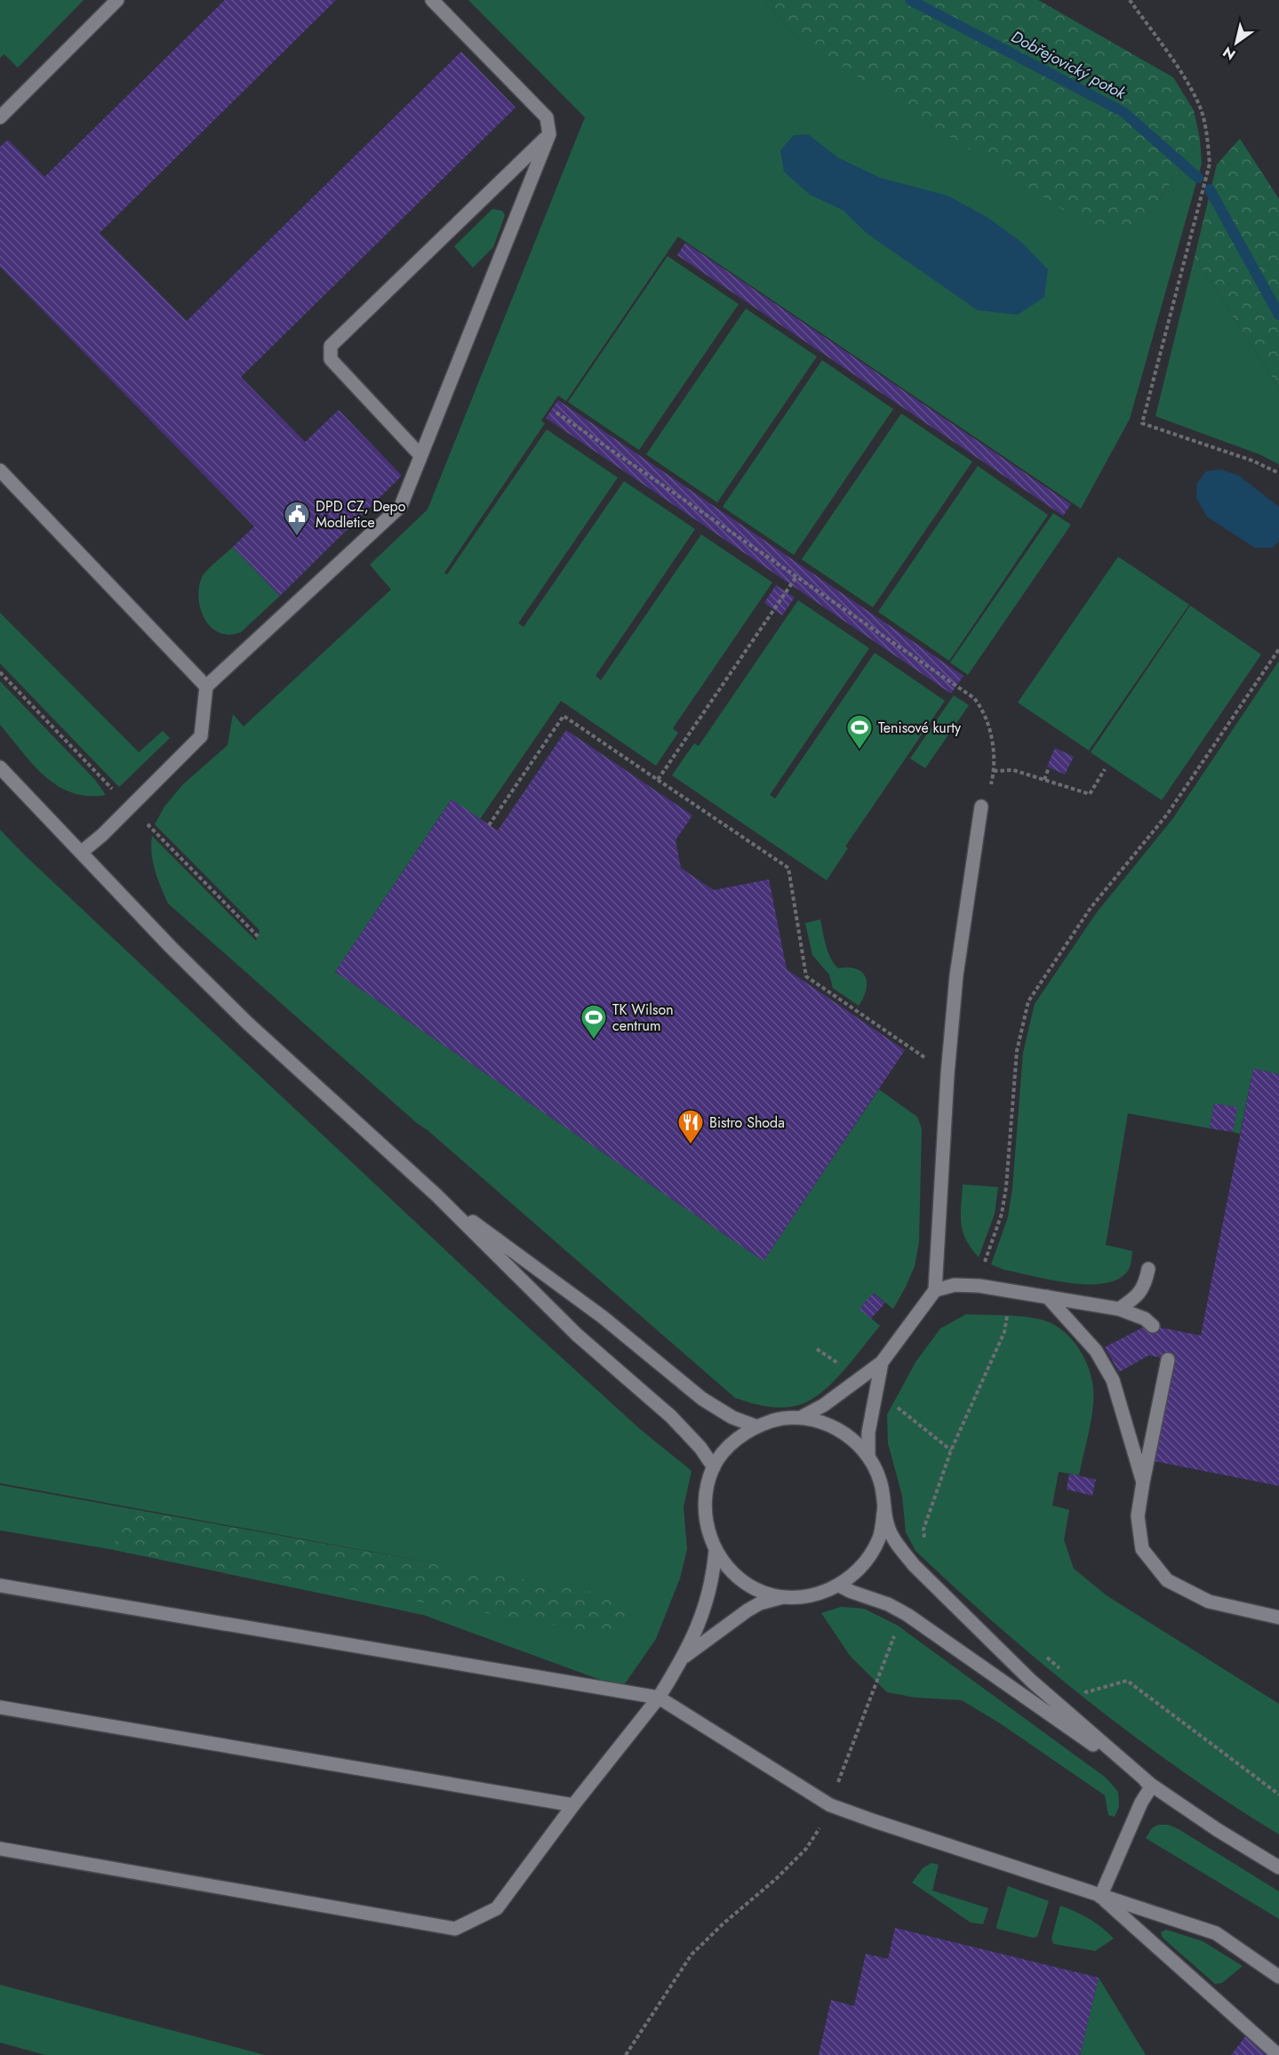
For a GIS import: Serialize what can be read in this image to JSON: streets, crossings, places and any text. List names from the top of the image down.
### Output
{
  "water": ["Dobřejovický potok"],
  "places": {
    "public building": ["DPD CZ, Depo Modletice"],
    "sports": ["Tenisové kurty", "TK Wilson centrum"],
    "restaurant": ["Bistro Shoda"]
  },
  "north": "bottom left"
}
